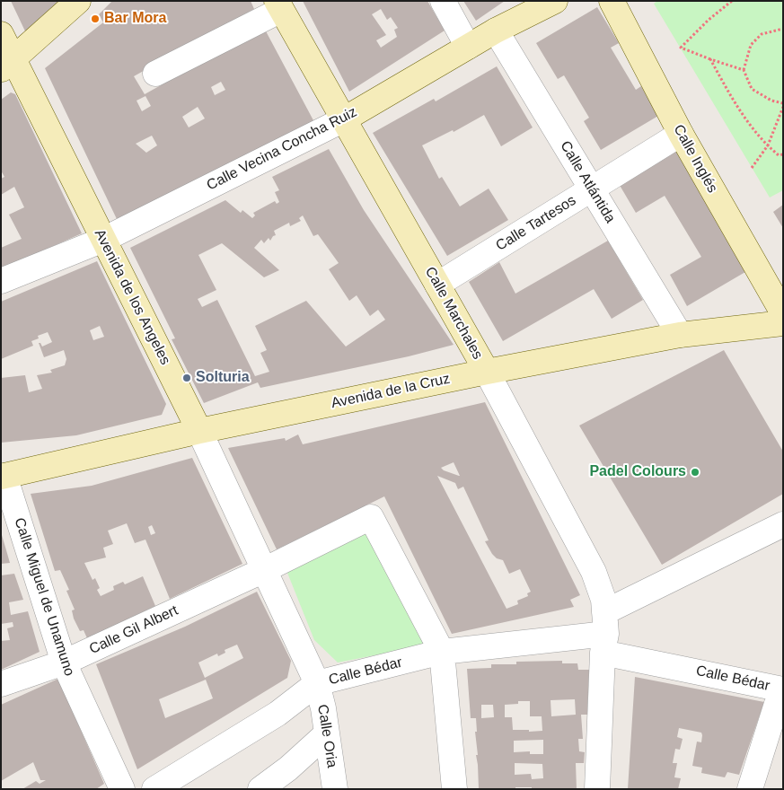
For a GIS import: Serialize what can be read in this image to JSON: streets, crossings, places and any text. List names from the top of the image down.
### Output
{
  "streets": {
    "street": [
      "Calle Vecina Concha Ruiz",
      "Calle Inglés",
      "Calle Atlántida",
      "Calle Tartesos",
      "Avenida de los Angeles",
      "Calle Marchales",
      "Avenida de la Cruz",
      "Calle Miguel de Unamuno",
      "Calle Gil Albert",
      "Calle Bédar",
      "Calle Oria"
    ]
  },
  "crossings": [
    ["Calle Vecina Concha Ruiz", "Calle Atlántida"],
    ["Calle Vecina Concha Ruiz", "Avenida de los Angeles"],
    ["Calle Vecina Concha Ruiz", "Calle Marchales"],
    ["Calle Inglés", "Calle Tartesos"],
    ["Calle Atlántida", "Calle Tartesos"],
    ["Calle Atlántida", "Avenida de la Cruz"],
    ["Calle Tartesos", "Calle Marchales"],
    ["Avenida de los Angeles", "Avenida de la Cruz"],
    ["Avenida de los Angeles", "Calle Gil Albert"],
    ["Avenida de los Angeles", "Calle Bédar"],
    ["Avenida de los Angeles", "Calle Oria"],
    ["Calle Marchales", "Avenida de la Cruz"],
    ["Calle Marchales", "Calle Bédar"],
    ["Avenida de la Cruz", "Calle Miguel de Unamuno"],
    ["Calle Miguel de Unamuno", "Calle Gil Albert"],
    ["Calle Gil Albert", "Calle Bédar"],
    ["Calle Bédar", "Calle Oria"]
  ],
  "places": ["Bar Mora", "Solturia", "Padel Colours"]
}
